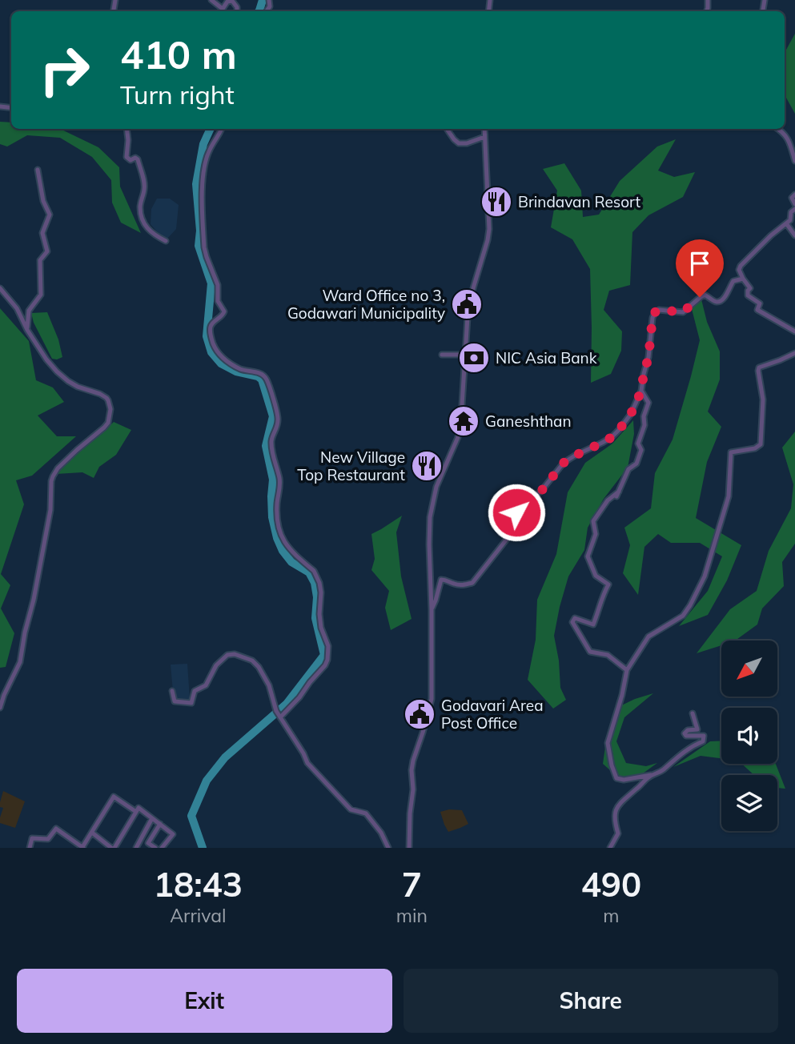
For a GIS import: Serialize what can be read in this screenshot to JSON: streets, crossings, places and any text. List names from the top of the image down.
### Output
{
  "places": {
    "restaurant": ["Brindavan Resort", "New Village Top Restaurant"],
    "public building": ["Ward Office no 3, Godawari Municipality", "Godavari Area Post Office"],
    "bank": ["NIC Asia Bank"],
    "temple": ["Ganeshthan"]
  },
  "north": "bottom left",
  "page": {
    "turn": ["410 m", "Turn right"],
    "eta": [
      "18:43",
      "Arrival",
      "7",
      "min",
      "490",
      "m"
    ],
    "buttons": ["Exit", "Share"]
  }
}
